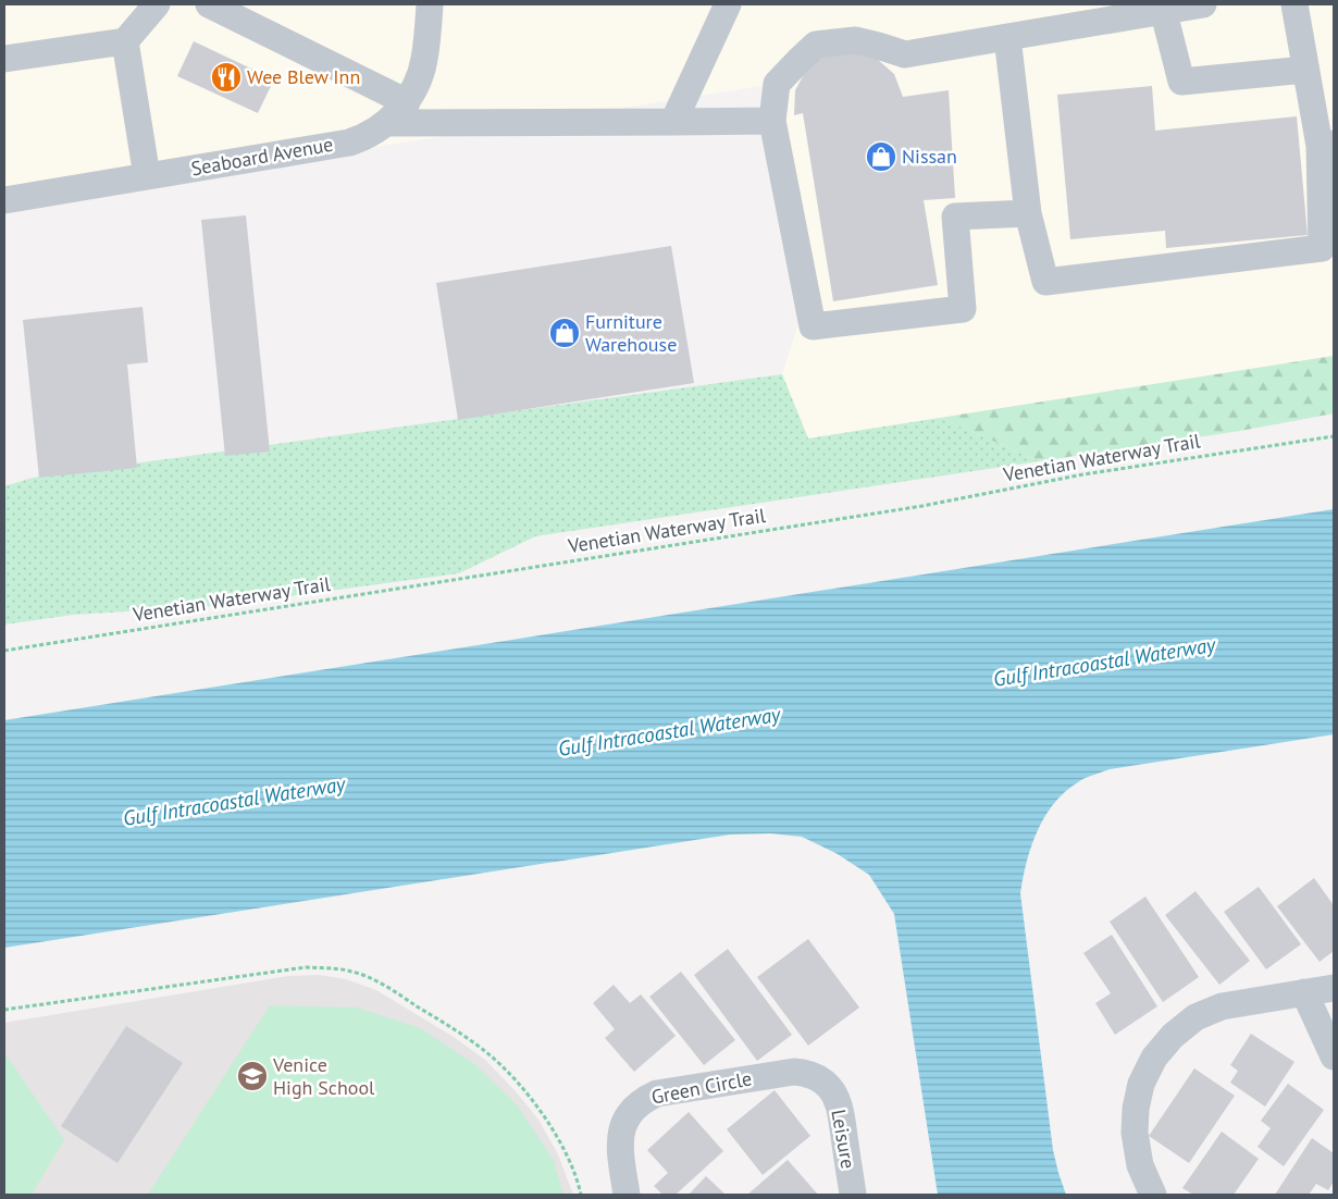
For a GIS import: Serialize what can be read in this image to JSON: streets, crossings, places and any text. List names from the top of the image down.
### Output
{
  "streets": {
    "street": ["Seaboard Avenue", "Green Circle", "Leisure"],
    "path": ["Venetian Waterway Trail"]
  },
  "crossings": [
    ["Green Circle", "Leisure"]
  ],
  "water": ["Gulf Intracoastal Waterway"],
  "places": {
    "restaurant": ["Wee Blew Inn"],
    "shop": ["Nissan", "Furniture Warehouse"],
    "school or university": ["Venice High School"]
  }
}
